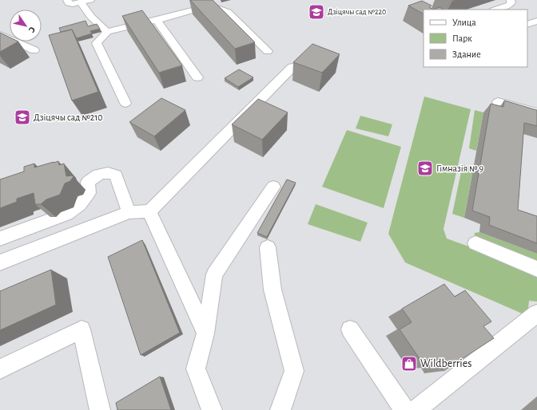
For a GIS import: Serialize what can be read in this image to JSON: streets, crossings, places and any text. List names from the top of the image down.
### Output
{
  "places": {
    "school or university": ["Дзіцячы сад №220", "Дзіцячы сад №210", "Гімназія № 9"],
    "shop": ["Wildberries"]
  },
  "legend": ["Улица", "Парк", "Здание"],
  "north": "bottom right"
}
